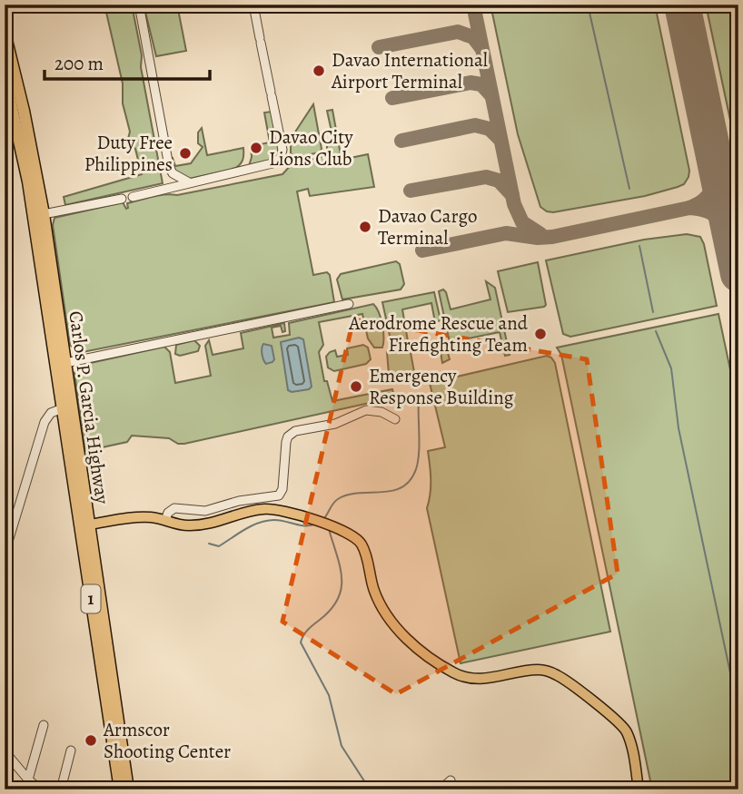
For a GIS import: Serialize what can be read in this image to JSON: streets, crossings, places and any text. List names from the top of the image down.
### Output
{
  "streets": {
    "highway": ["Carlos P. Garcia Highway", "1"]
  },
  "places": [
    "Davao International Airport Terminal",
    "Davao City Lions Club",
    "Duty Free Philippines",
    "Davao Cargo Terminal",
    "Aerodrome Rescue and Firefighting Team",
    "Emergency Response Building",
    "Armscor Shooting Center"
  ],
  "scale_bar": "200 m"
}
